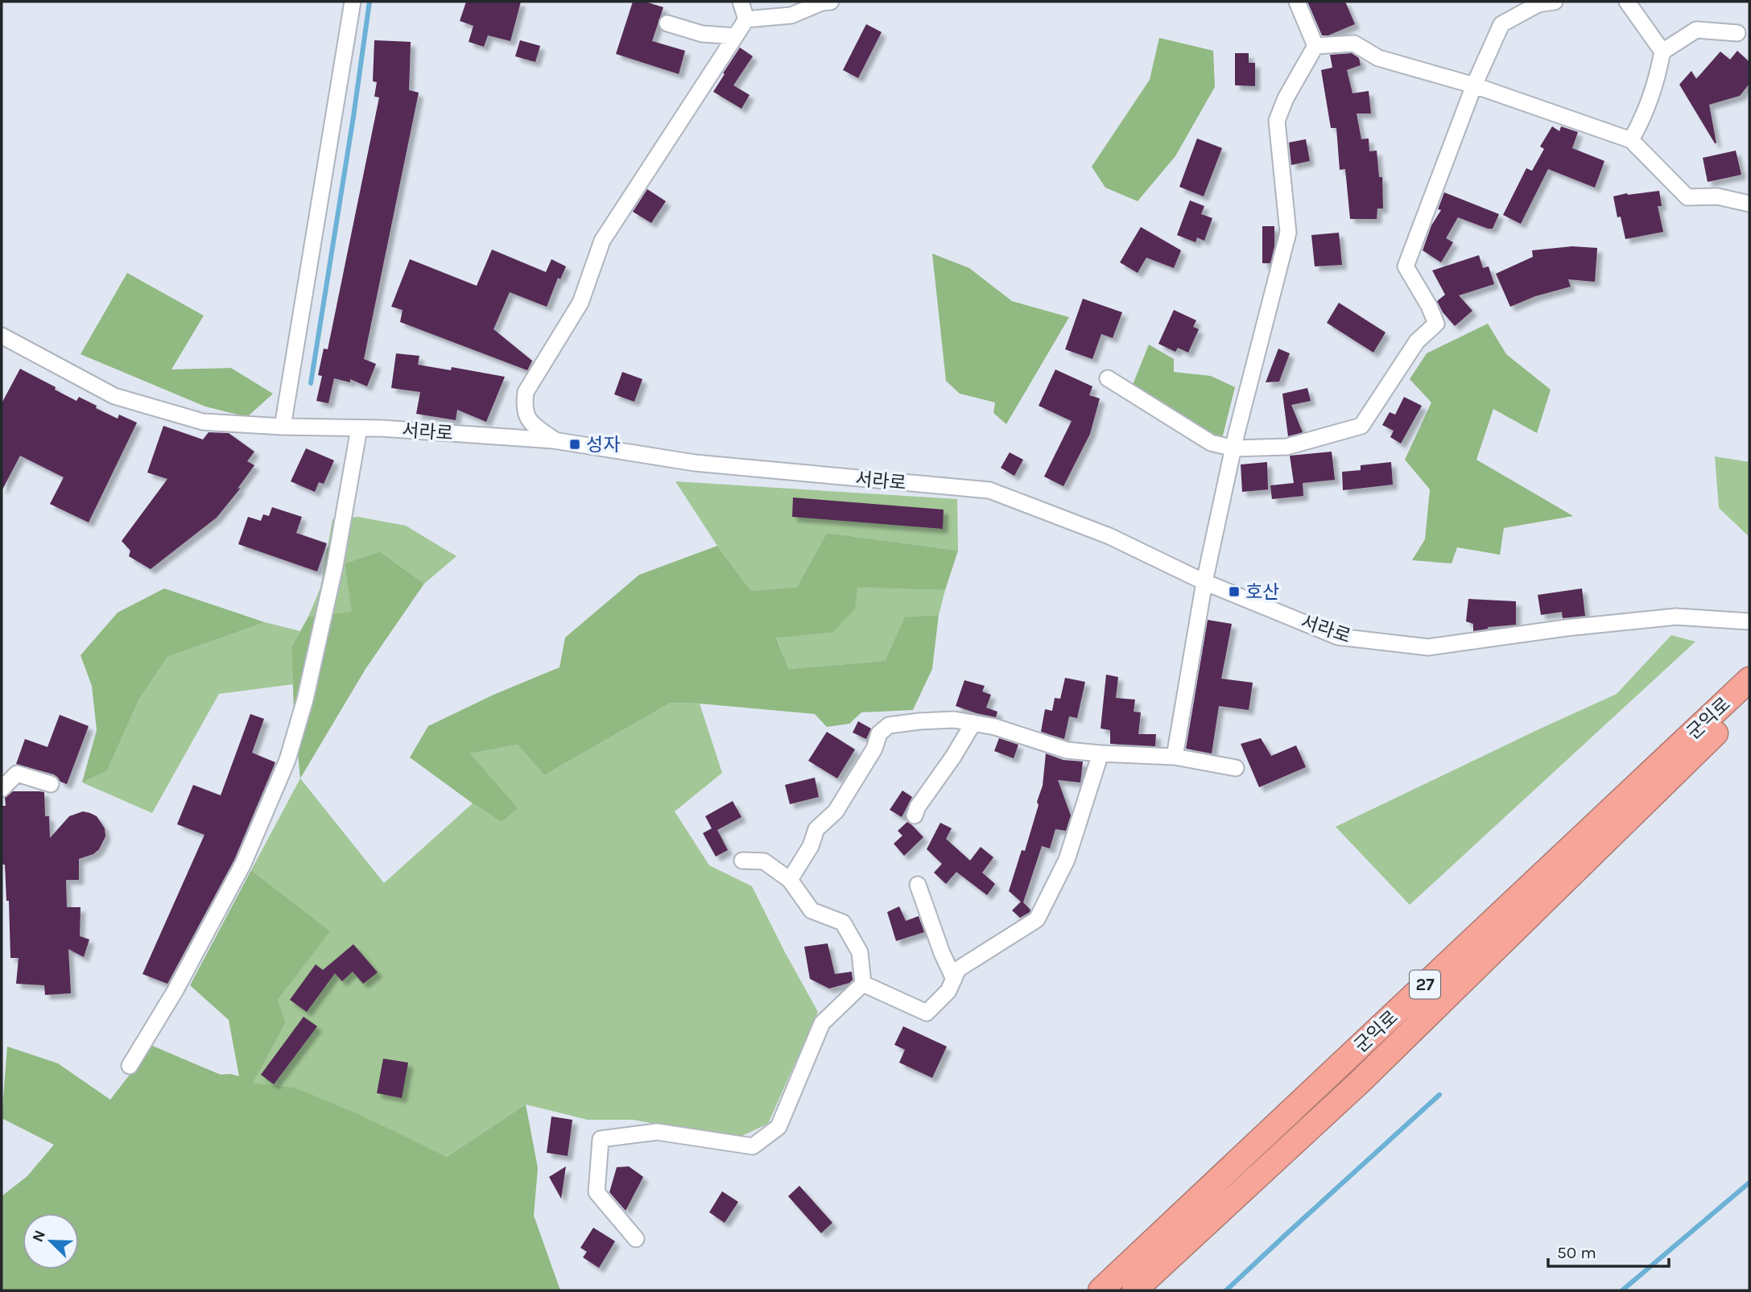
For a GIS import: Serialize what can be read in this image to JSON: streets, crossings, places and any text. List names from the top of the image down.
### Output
{
  "streets": {
    "highway": ["군익로", "27"],
    "street": ["서라로"]
  },
  "places": {
    "transit": ["성자", "호산"]
  },
  "scale_bar": "50 m",
  "north": "top left"
}
